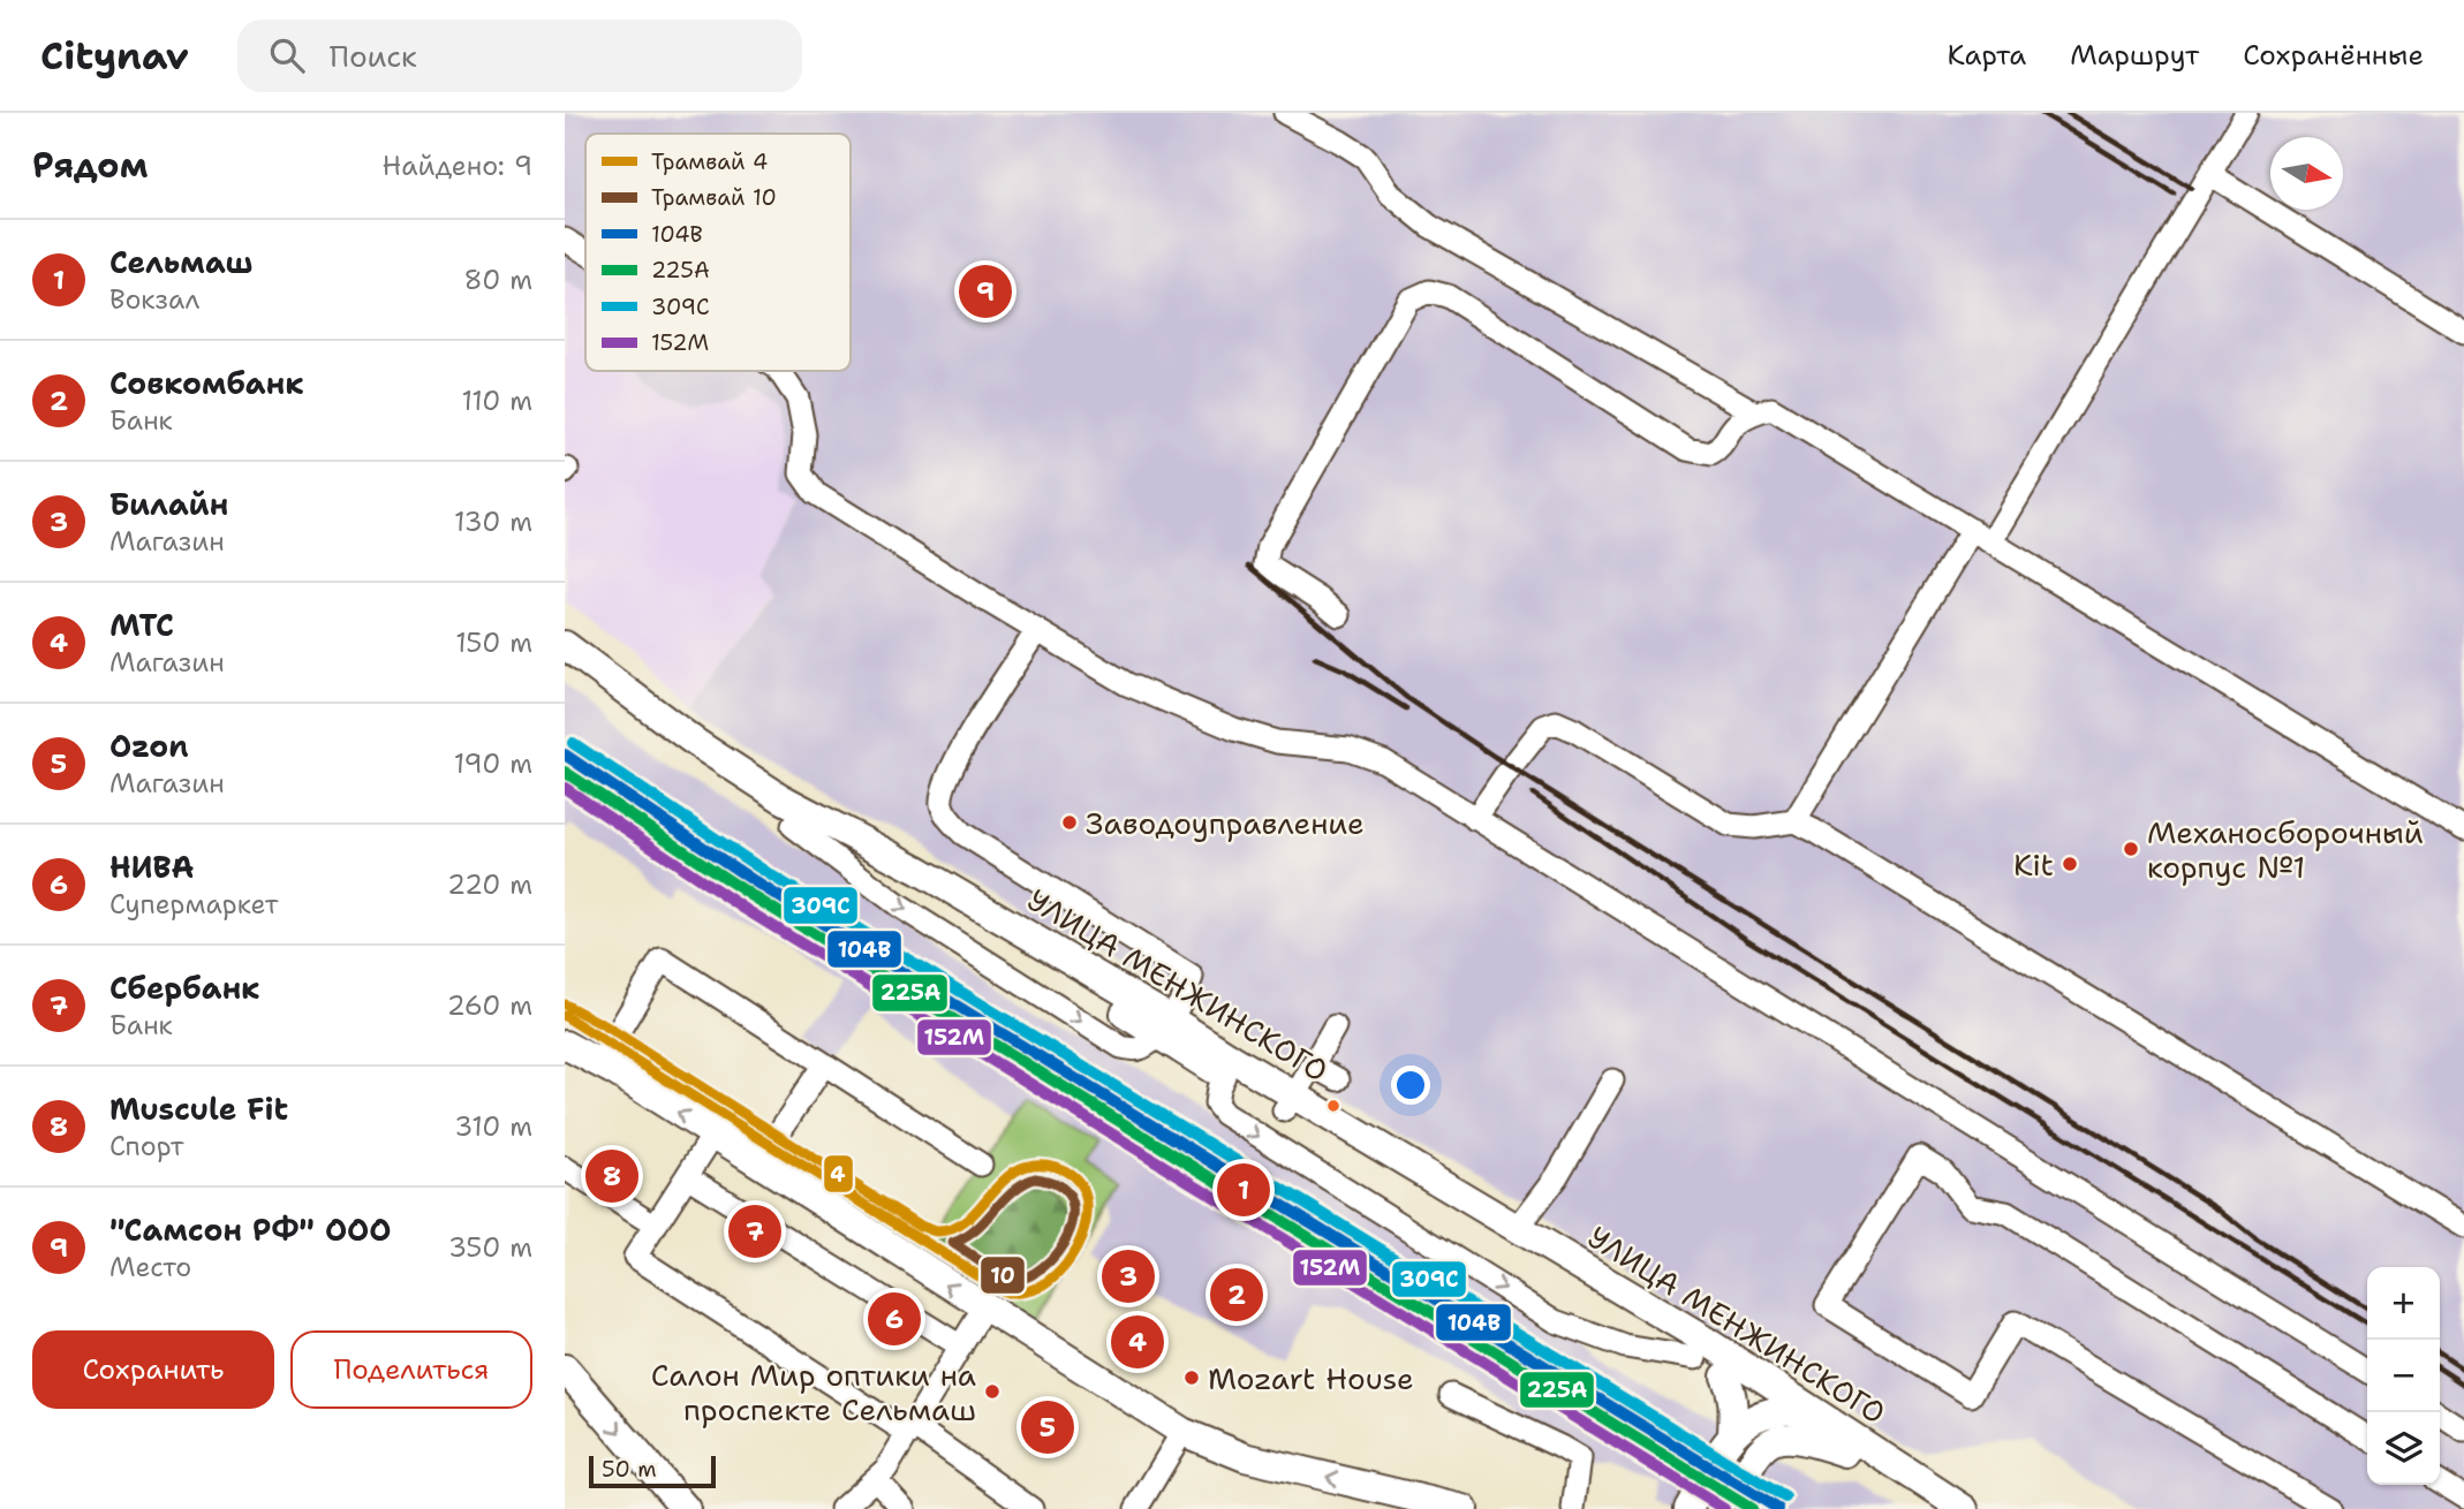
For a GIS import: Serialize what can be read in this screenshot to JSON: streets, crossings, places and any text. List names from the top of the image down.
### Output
{
  "streets": {
    "main road": ["УЛИЦА МЕНЖИНСКОГО"]
  },
  "places": [
    "Заводоуправление",
    "Механосборочный корпус №1",
    "Kit",
    "Mozart House",
    "Салон Мир оптики на проспекте Сельмаш"
  ],
  "lines": [
    "transit line 309С",
    "transit line 104В",
    "transit line 225А",
    "transit line 152М",
    "tram line 4",
    "tram line 10"
  ],
  "legend": [
    "Трамвай 4",
    "Трамвай 10",
    "104В",
    "225А",
    "309С",
    "152М"
  ],
  "scale_bar": "50 m",
  "north": "right",
  "page": {
    "header": "Citynav",
    "search": "Поиск",
    "nav": ["Карта", "Маршрут", "Сохранённые"],
    "heading": ["Рядом", "Найдено: 9"],
    "list": [
      {
        "mark": "1",
        "name": "Сельмаш",
        "note": "Вокзал",
        "value": "80 m"
      },
      {
        "mark": "2",
        "name": "Совкомбанк",
        "note": "Банк",
        "value": "110 m"
      },
      {
        "mark": "3",
        "name": "Билайн",
        "note": "Магазин",
        "value": "130 m"
      },
      {
        "mark": "4",
        "name": "МТС",
        "note": "Магазин",
        "value": "150 m"
      },
      {
        "mark": "5",
        "name": "Ozon",
        "note": "Магазин",
        "value": "190 m"
      },
      {
        "mark": "6",
        "name": "НИВА",
        "note": "Супермаркет",
        "value": "220 m"
      },
      {
        "mark": "7",
        "name": "Сбербанк",
        "note": "Банк",
        "value": "260 m"
      },
      {
        "mark": "8",
        "name": "Muscule Fit",
        "note": "Спорт",
        "value": "310 m"
      },
      {
        "mark": "9",
        "name": "\"Самсон РФ\" ООО",
        "note": "Место",
        "value": "350 m"
      }
    ],
    "pins": [
      "9",
      "8",
      "1",
      "7",
      "3",
      "2",
      "6",
      "4",
      "5"
    ],
    "map_buttons": ["+", "−"],
    "buttons": ["Сохранить", "Поделиться"],
    "scale": "50 m"
  }
}
